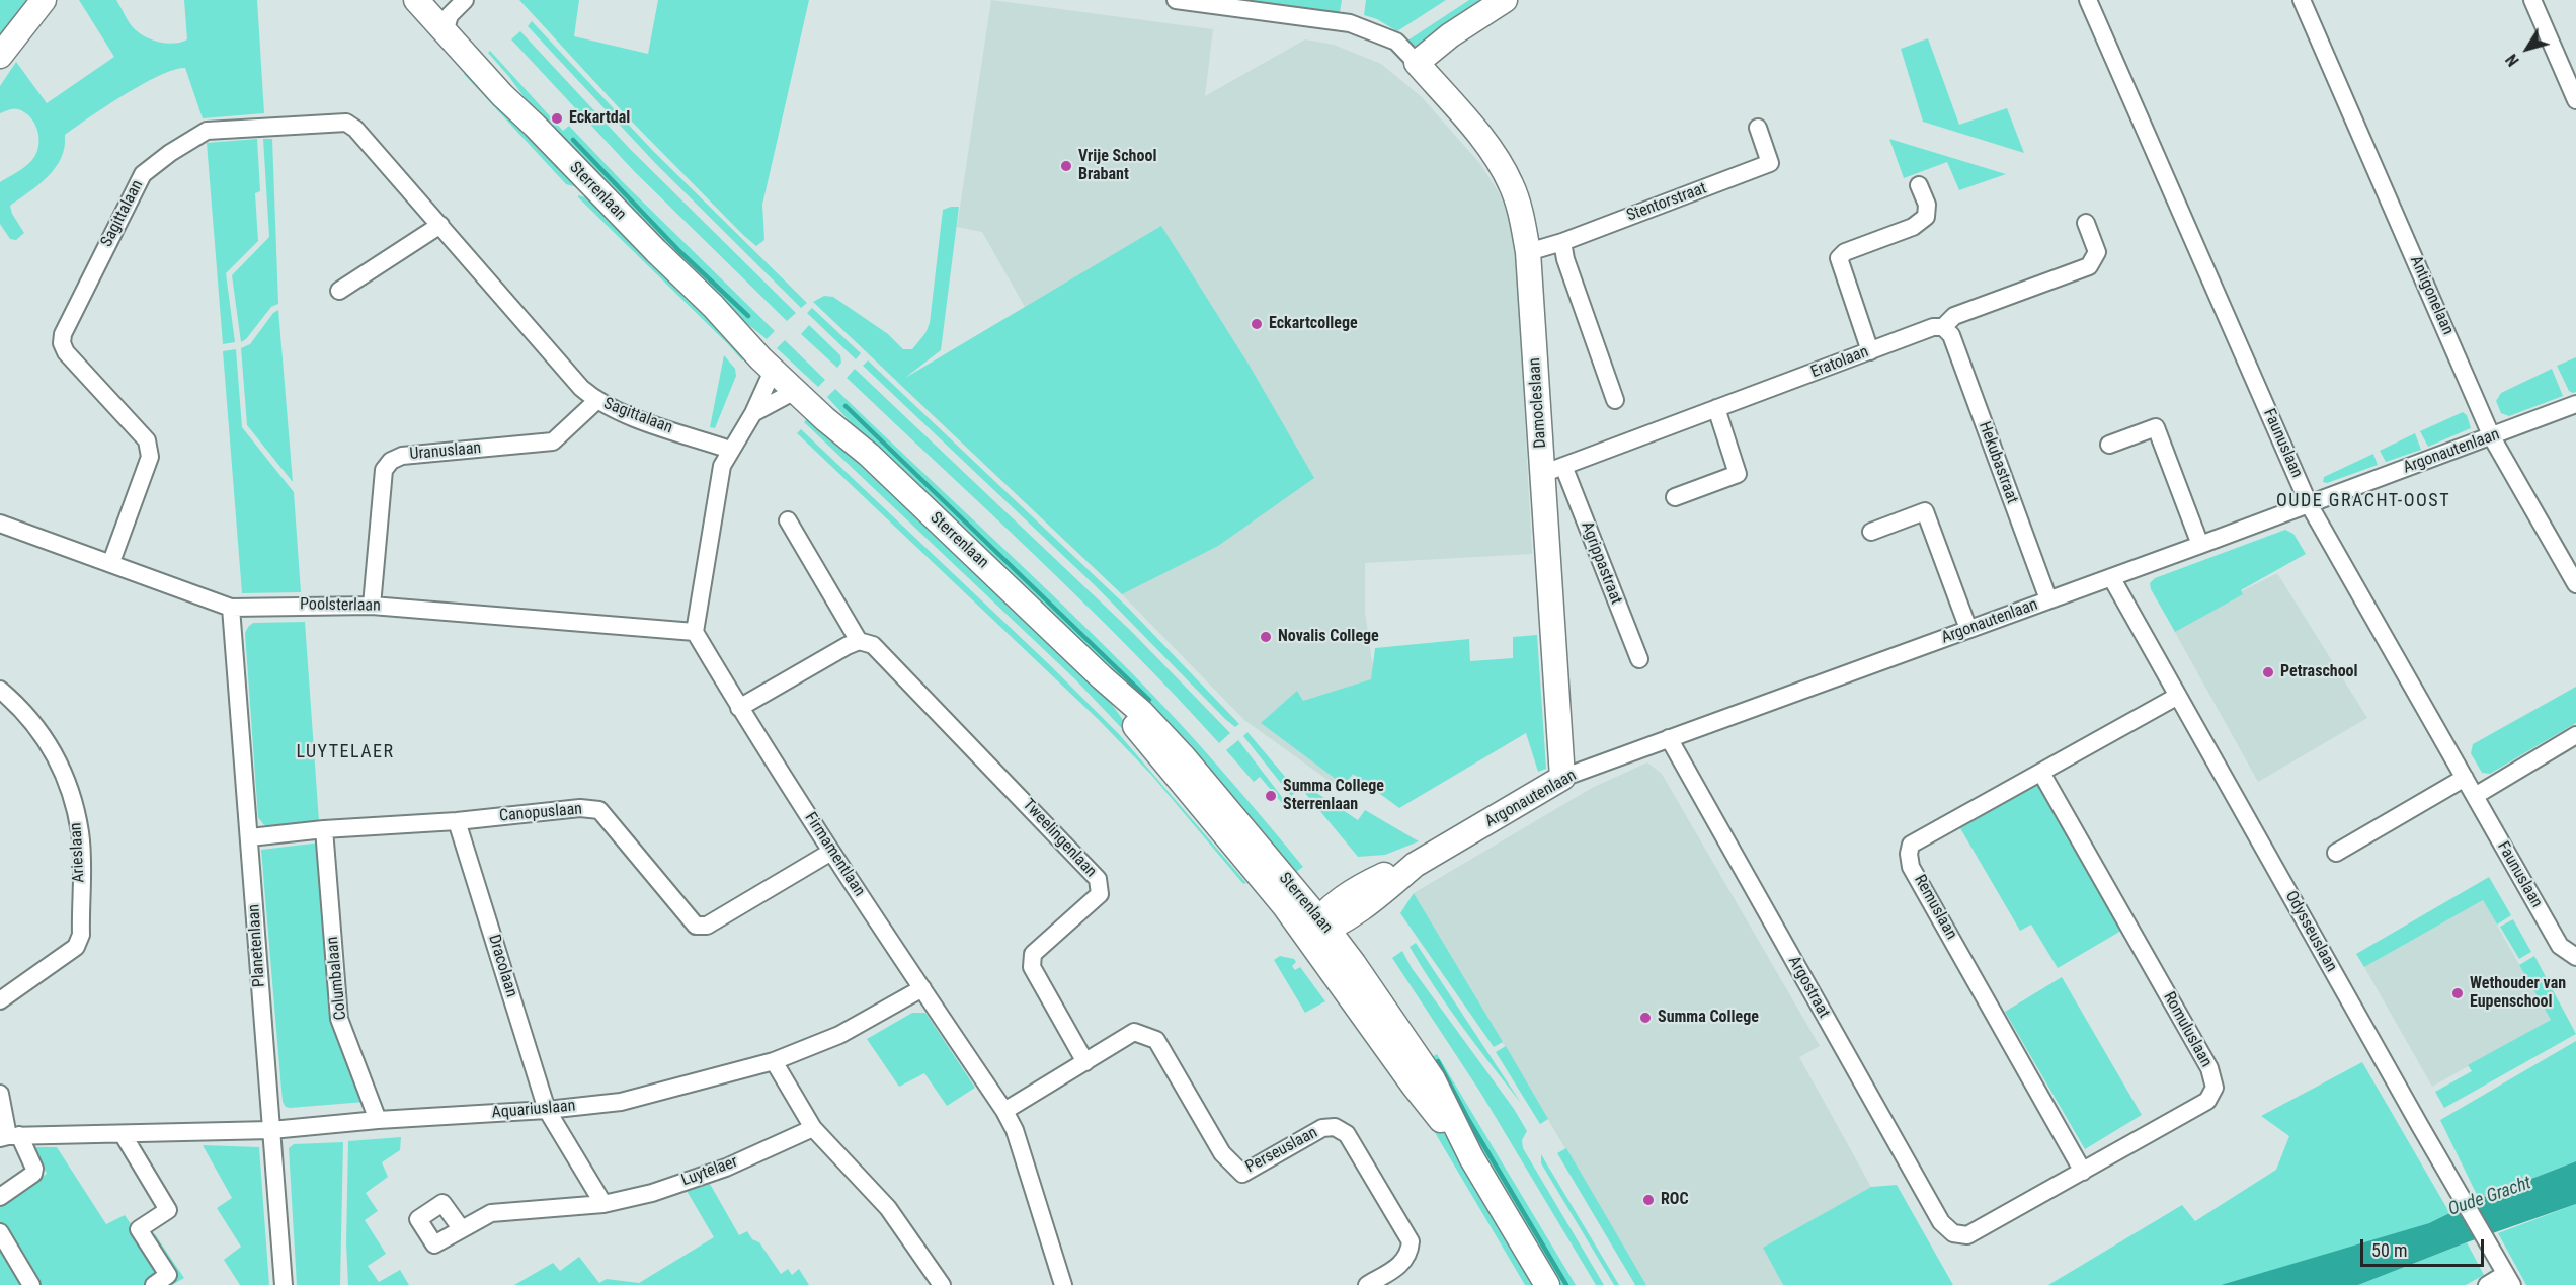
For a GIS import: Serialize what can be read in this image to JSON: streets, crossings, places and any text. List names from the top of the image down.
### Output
{
  "streets": {
    "main road": ["Sterrenlaan", "Damocleslaan", "Argonautenlaan"],
    "street": [
      "Stentorstraat",
      "Sagittalaan",
      "Antigonelaan",
      "Eratolaan",
      "Faunuslaan",
      "Uranuslaan",
      "Hekubastraat",
      "Agrippastraat",
      "Poolsterlaan",
      "Canopuslaan",
      "Tweelingenlaan",
      "Arieslaan",
      "Firmamentlaan",
      "Remuslaan",
      "Odysseuslaan",
      "Planetenlaan",
      "Dracolaan",
      "Columbalaan",
      "Argostraat",
      "Romuluslaan",
      "Aquariuslaan",
      "Perseuslaan",
      "Luytelaer"
    ]
  },
  "crossings": [
    ["Sterrenlaan", "Argonautenlaan"],
    ["Stentorstraat", "Damocleslaan"],
    ["Sagittalaan", "Uranuslaan"],
    ["Sagittalaan", "Poolsterlaan"],
    ["Antigonelaan", "Argonautenlaan"],
    ["Eratolaan", "Damocleslaan"],
    ["Eratolaan", "Hekubastraat"],
    ["Eratolaan", "Agrippastraat"],
    ["Damocleslaan", "Argonautenlaan"],
    ["Damocleslaan", "Agrippastraat"],
    ["Faunuslaan", "Argonautenlaan"],
    ["Uranuslaan", "Poolsterlaan"],
    ["Argonautenlaan", "Hekubastraat"],
    ["Argonautenlaan", "Odysseuslaan"],
    ["Argonautenlaan", "Argostraat"],
    ["Poolsterlaan", "Firmamentlaan"],
    ["Poolsterlaan", "Planetenlaan"],
    ["Canopuslaan", "Firmamentlaan"],
    ["Canopuslaan", "Planetenlaan"],
    ["Canopuslaan", "Dracolaan"],
    ["Canopuslaan", "Columbalaan"],
    ["Tweelingenlaan", "Perseuslaan"],
    ["Firmamentlaan", "Aquariuslaan"],
    ["Remuslaan", "Odysseuslaan"],
    ["Remuslaan", "Romuluslaan"],
    ["Planetenlaan", "Aquariuslaan"],
    ["Dracolaan", "Aquariuslaan"],
    ["Columbalaan", "Aquariuslaan"],
    ["Argostraat", "Romuluslaan"]
  ],
  "districts": ["OUDE GRACHT-OOST", "LUYTELAER"],
  "water": ["Oude Gracht"],
  "places": [
    "Eckartdal",
    "Vrije School Brabant",
    "Eckartcollege",
    "Novalis College",
    "Petraschool",
    "Summa College Sterrenlaan",
    "Wethouder van Eupenschool",
    "Summa College",
    "ROC"
  ],
  "scale_bar": "50 m",
  "north": "bottom left"
}
